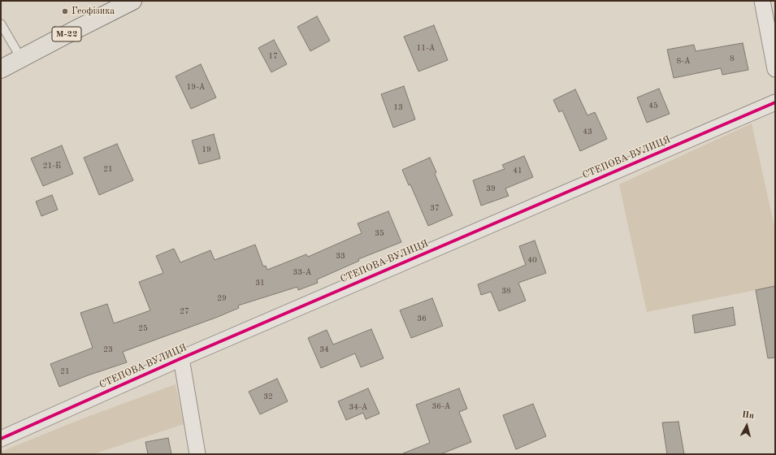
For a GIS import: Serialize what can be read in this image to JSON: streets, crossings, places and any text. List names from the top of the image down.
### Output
{
  "streets": {
    "highway": ["М-22"],
    "street": ["СТЕПОВА ВУЛИЦЯ"]
  },
  "places": ["Геофізика"],
  "house_numbers": [
    "11-А",
    "17",
    "8",
    "8-А",
    "19-А",
    "45",
    "13",
    "43",
    "19",
    "21-Б",
    "21",
    "41",
    "39",
    "37",
    "35",
    "33",
    "40",
    "33-А",
    "31",
    "38",
    "29",
    "27",
    "36",
    "25",
    "23",
    "34",
    "21",
    "32",
    "36-А",
    "34-А"
  ],
  "north": "top"
}
